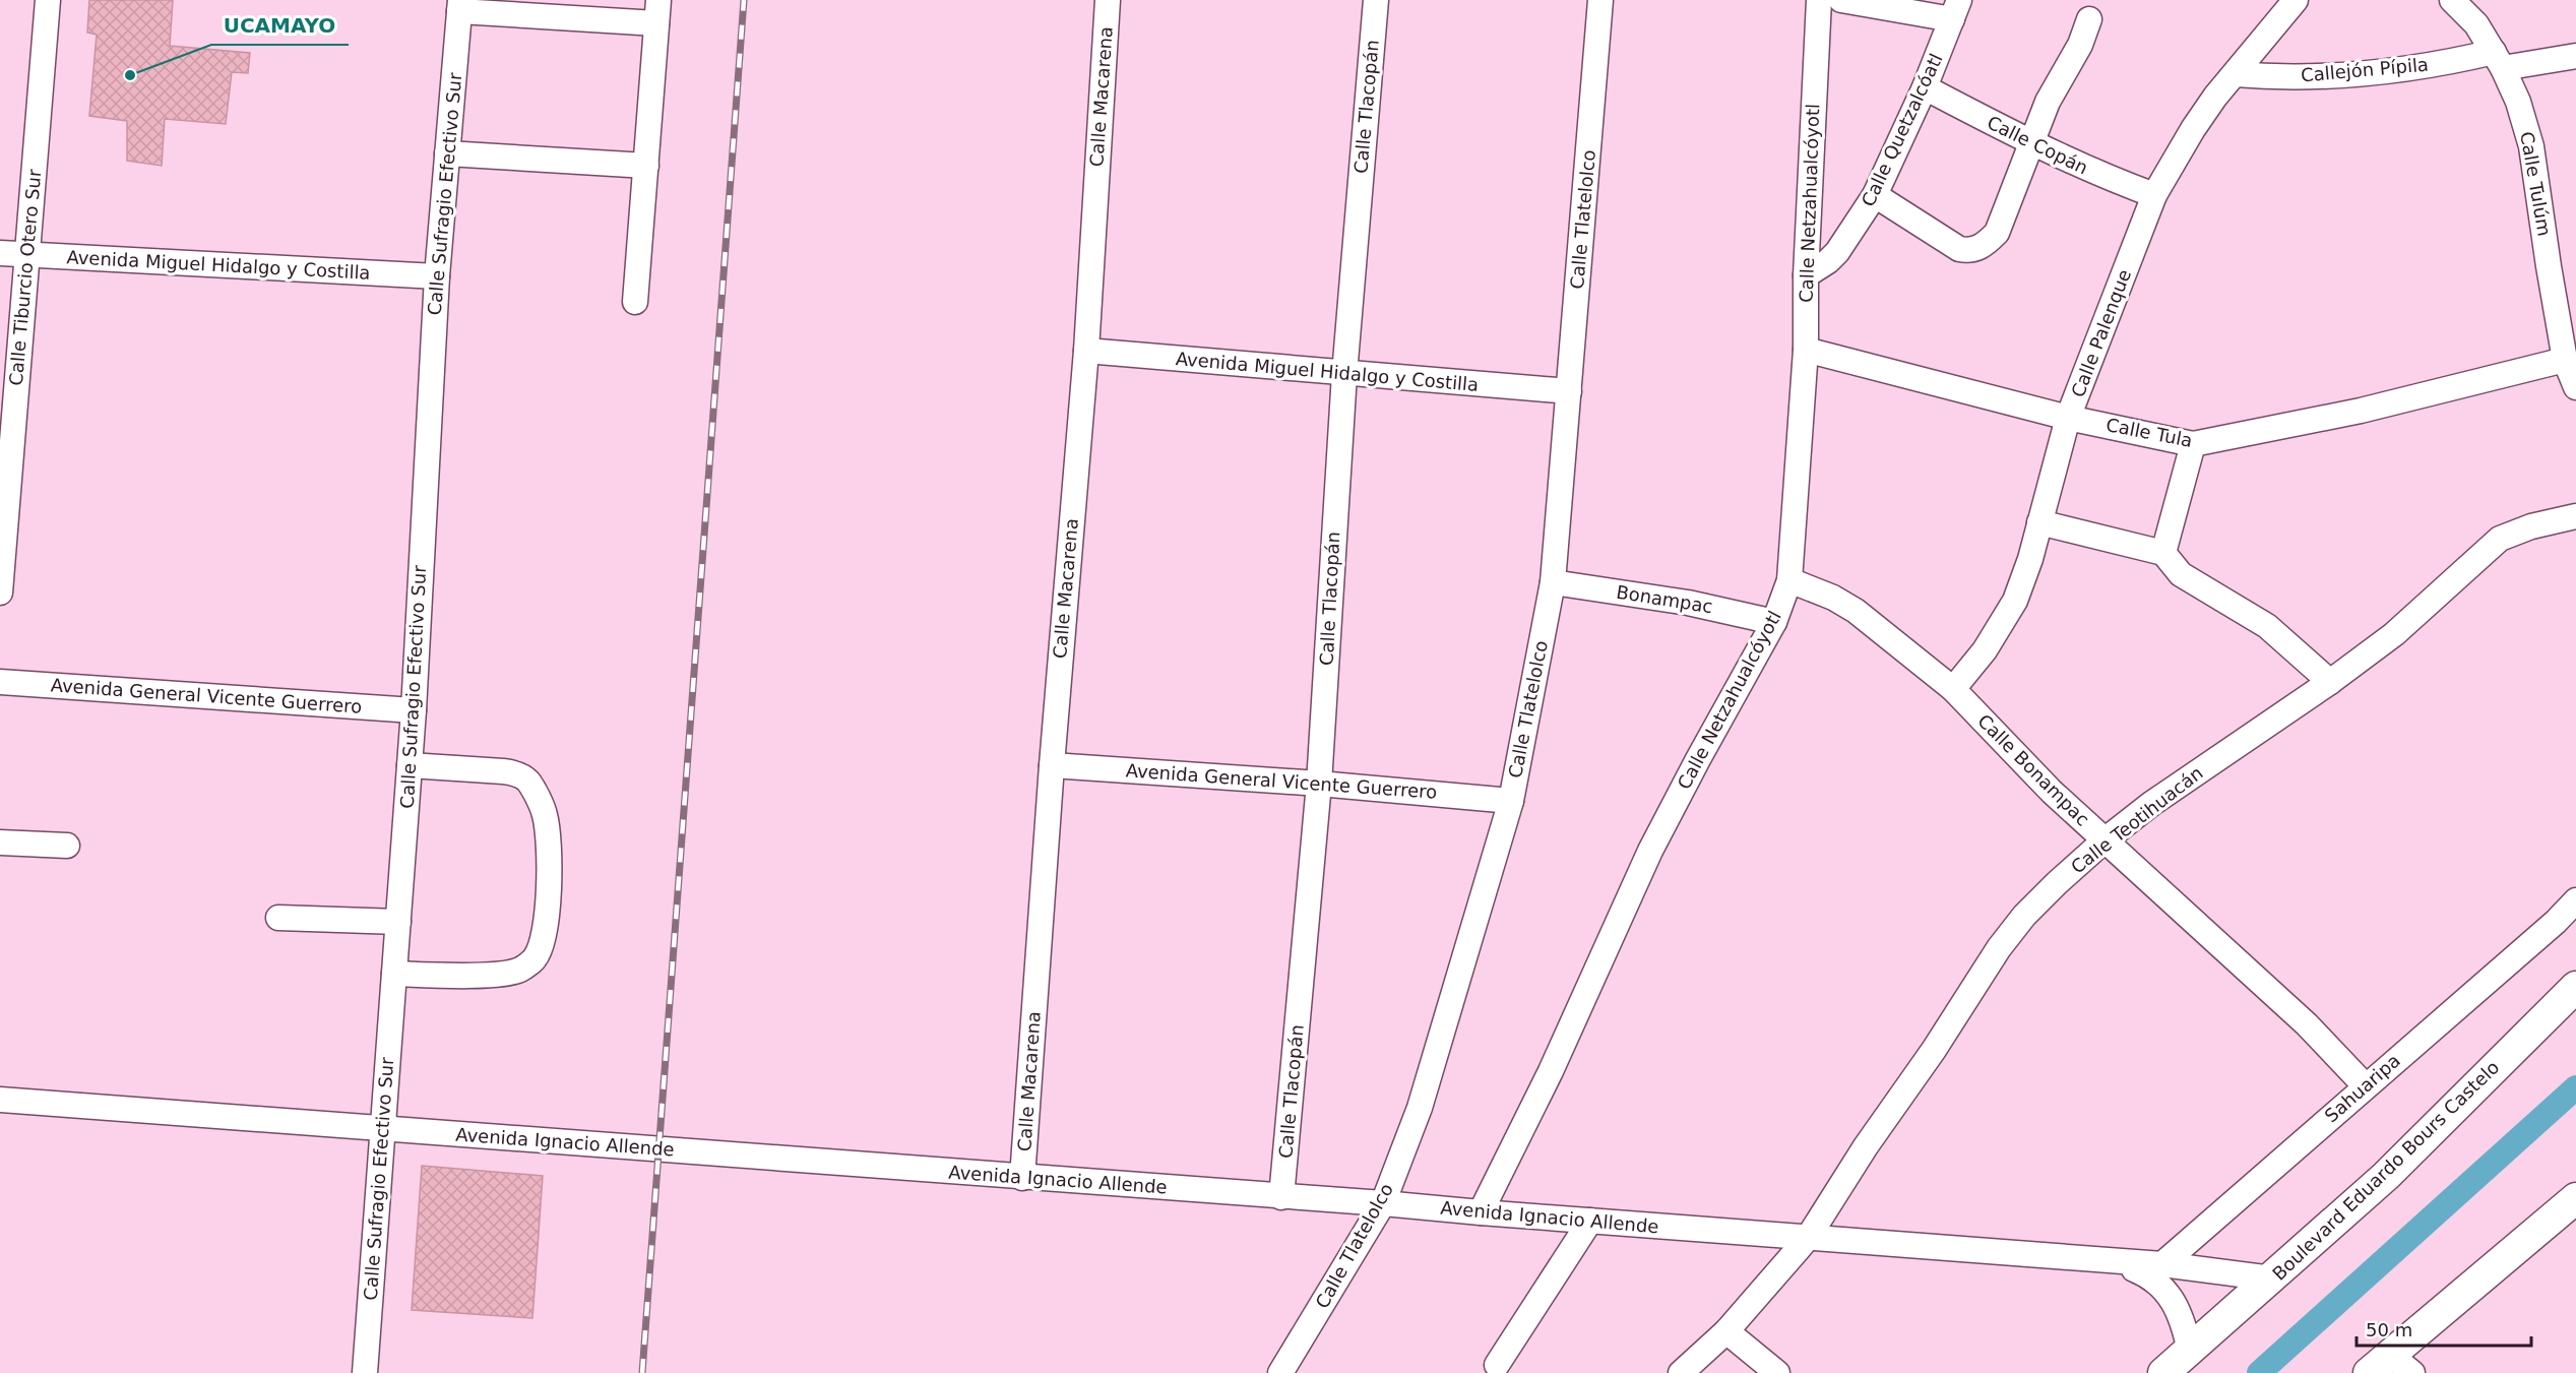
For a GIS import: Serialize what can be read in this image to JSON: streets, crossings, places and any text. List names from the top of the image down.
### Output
{
  "streets": {
    "main road": ["Boulevard Eduardo Bours Castelo"],
    "street": [
      "Callejón Pípila",
      "Calle Macarena",
      "Calle Tlacopán",
      "Calle Quetzalcóatl",
      "Calle Copán",
      "Calle Tulúm",
      "Calle Sufragio Efectivo Sur",
      "Calle Netzahualcóyotl",
      "Calle Tlatelolco",
      "Avenida Miguel Hidalgo y Costilla",
      "Calle Tiburcio Otero Sur",
      "Calle Palenque",
      "Calle Tula",
      "Bonampac",
      "Avenida General Vicente Guerrero",
      "Calle Bonampac",
      "Calle Teotihuacán",
      "Sahuaripa",
      "Avenida Ignacio Allende"
    ]
  },
  "crossings": [
    ["Callejón Pípila", "Calle Tulúm"],
    ["Callejón Pípila", "Calle Palenque"],
    ["Calle Macarena", "Avenida Miguel Hidalgo y Costilla"],
    ["Calle Macarena", "Avenida General Vicente Guerrero"],
    ["Calle Macarena", "Avenida Ignacio Allende"],
    ["Calle Tlacopán", "Avenida Miguel Hidalgo y Costilla"],
    ["Calle Tlacopán", "Avenida General Vicente Guerrero"],
    ["Calle Tlacopán", "Avenida Ignacio Allende"],
    ["Calle Quetzalcóatl", "Calle Copán"],
    ["Calle Quetzalcóatl", "Calle Netzahualcóyotl"],
    ["Calle Copán", "Calle Palenque"],
    ["Calle Tulúm", "Calle Tula"],
    ["Calle Sufragio Efectivo Sur", "Avenida Miguel Hidalgo y Costilla"],
    ["Calle Sufragio Efectivo Sur", "Avenida General Vicente Guerrero"],
    ["Calle Sufragio Efectivo Sur", "Avenida Ignacio Allende"],
    ["Calle Netzahualcóyotl", "Calle Tula"],
    ["Calle Netzahualcóyotl", "Bonampac"],
    ["Calle Netzahualcóyotl", "Calle Bonampac"],
    ["Calle Netzahualcóyotl", "Avenida Ignacio Allende"],
    ["Calle Tlatelolco", "Avenida Miguel Hidalgo y Costilla"],
    ["Calle Tlatelolco", "Bonampac"],
    ["Calle Tlatelolco", "Avenida General Vicente Guerrero"],
    ["Calle Tlatelolco", "Avenida Ignacio Allende"],
    ["Avenida Miguel Hidalgo y Costilla", "Calle Tiburcio Otero Sur"],
    ["Calle Palenque", "Calle Tula"],
    ["Calle Palenque", "Calle Bonampac"],
    ["Calle Bonampac", "Calle Teotihuacán"],
    ["Calle Bonampac", "Sahuaripa"],
    ["Calle Teotihuacán", "Avenida Ignacio Allende"],
    ["Sahuaripa", "Avenida Ignacio Allende"],
    ["Avenida Ignacio Allende", "Boulevard Eduardo Bours Castelo"]
  ],
  "places": ["UCAMAYO"],
  "scale_bar": "50 m"
}
